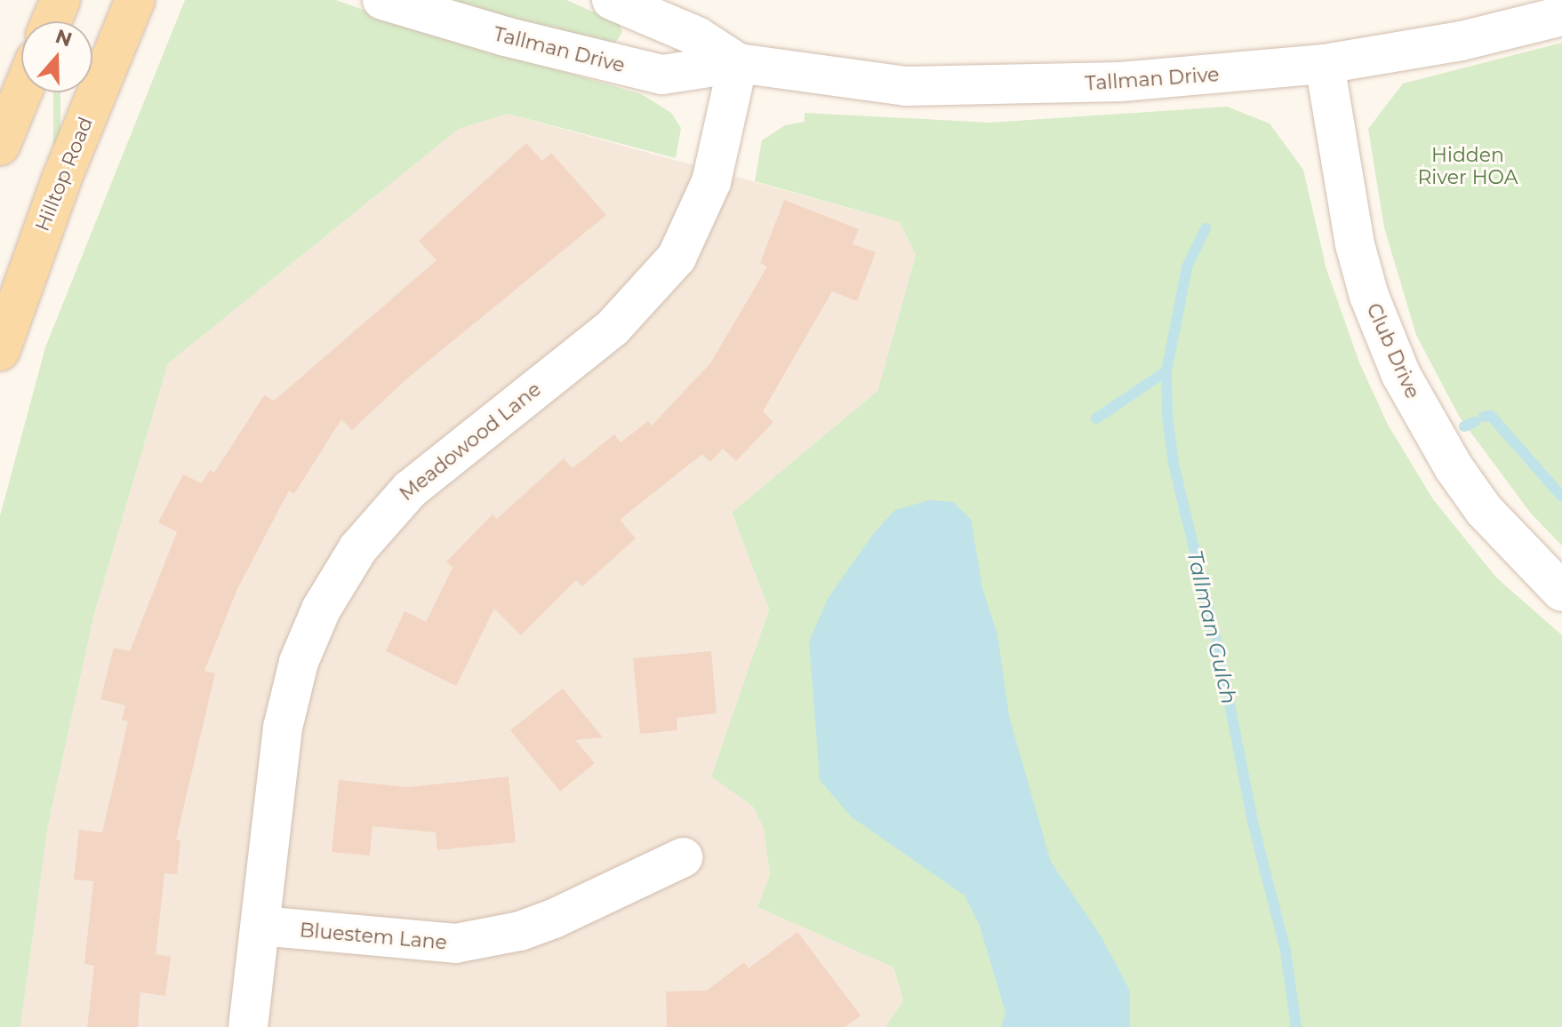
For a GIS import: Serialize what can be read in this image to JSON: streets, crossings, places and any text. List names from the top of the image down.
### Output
{
  "streets": {
    "main road": ["Hilltop Road"],
    "street": [
      "Tallman Drive",
      "Club Drive",
      "Meadowood Lane",
      "Bluestem Lane"
    ]
  },
  "crossings": [
    ["Tallman Drive", "Club Drive"],
    ["Tallman Drive", "Meadowood Lane"],
    ["Meadowood Lane", "Bluestem Lane"]
  ],
  "water": ["Tallman Gulch"],
  "parks": ["Hidden River HOA"],
  "north": "top"
}
